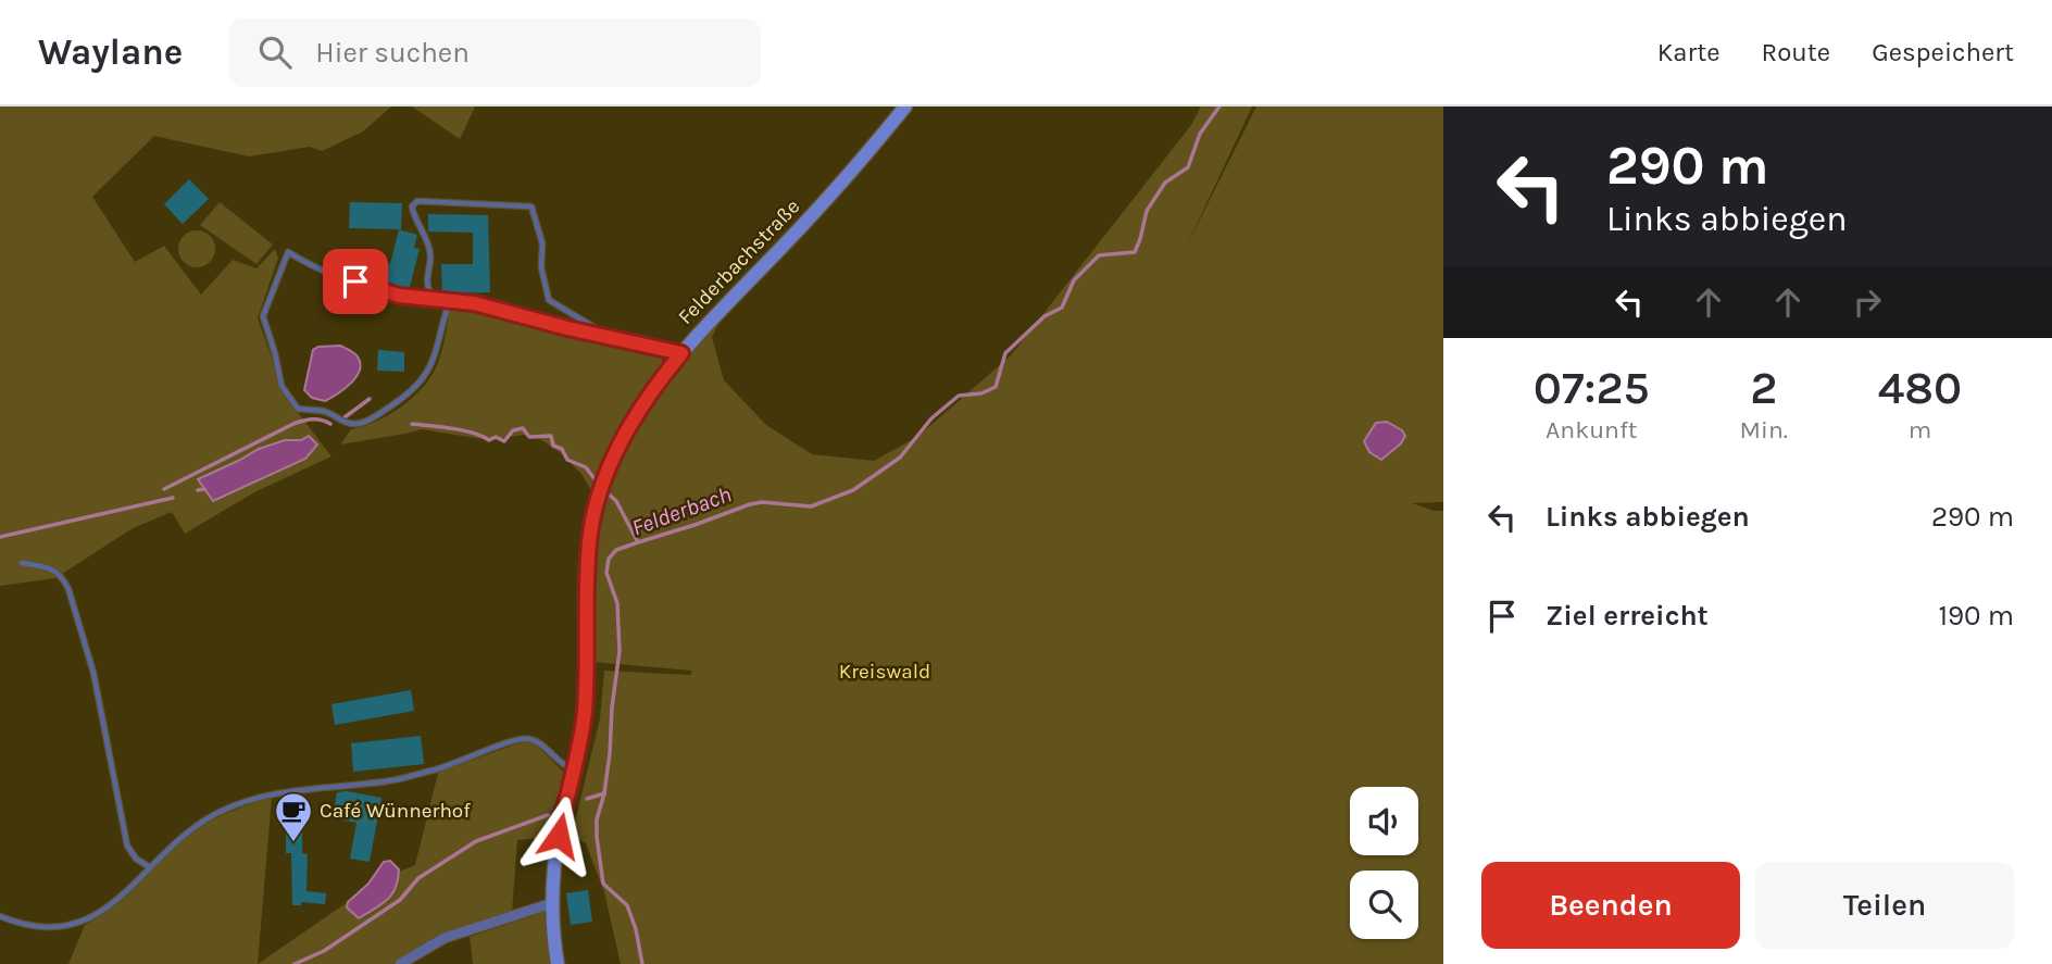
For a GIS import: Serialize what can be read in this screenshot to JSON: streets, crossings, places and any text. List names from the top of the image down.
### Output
{
  "streets": {
    "street": ["Felderbachstraße"]
  },
  "water": ["Felderbach"],
  "parks": ["Kreiswald"],
  "places": {
    "cafe": ["Café Wünnerhof"]
  },
  "page": {
    "header": "Waylane",
    "search": "Hier suchen",
    "nav": ["Karte", "Route", "Gespeichert"],
    "turn": ["290 m", "Links abbiegen"],
    "eta": [
      "07:25",
      "Ankunft",
      "2",
      "Min.",
      "480",
      "m"
    ],
    "list": [
      {
        "name": "Links abbiegen",
        "value": "290 m"
      },
      {
        "name": "Ziel erreicht",
        "value": "190 m"
      }
    ],
    "buttons": ["Beenden", "Teilen"]
  }
}
